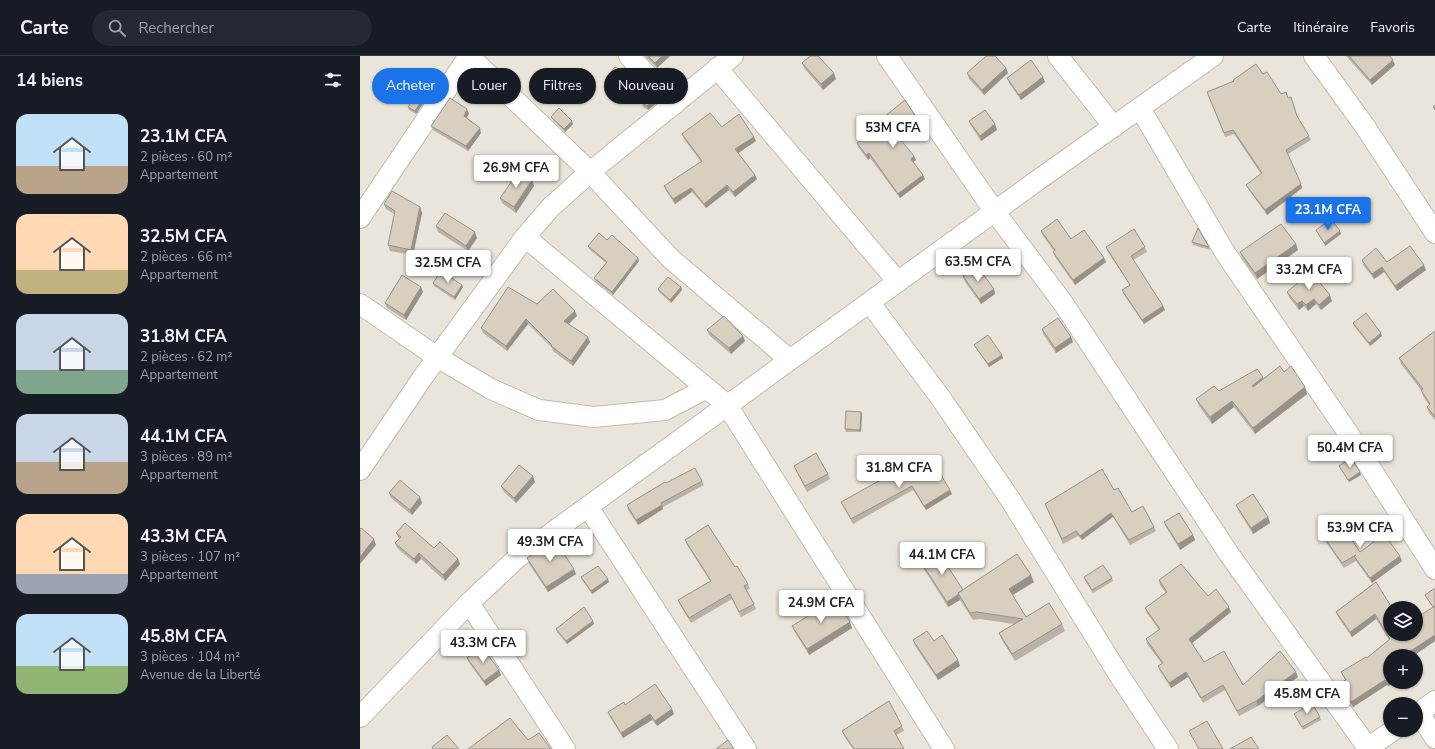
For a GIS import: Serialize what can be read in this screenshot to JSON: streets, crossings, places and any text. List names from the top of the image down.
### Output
{
  "page": {
    "header": "Carte",
    "search": "Rechercher",
    "nav": ["Carte", "Itinéraire", "Favoris"],
    "heading": "14 biens",
    "chip": [
      "Acheter",
      "Louer",
      "Filtres",
      "Nouveau"
    ],
    "list": [
      {
        "name": "23.1M CFA",
        "note": "2 pièces · 60 m² · Appartement"
      },
      {
        "name": "32.5M CFA",
        "note": "2 pièces · 66 m² · Appartement"
      },
      {
        "name": "31.8M CFA",
        "note": "2 pièces · 62 m² · Appartement"
      },
      {
        "name": "44.1M CFA",
        "note": "3 pièces · 89 m² · Appartement"
      },
      {
        "name": "43.3M CFA",
        "note": "3 pièces · 107 m² · Appartement"
      },
      {
        "name": "45.8M CFA",
        "note": "3 pièces · 104 m² · Avenue de la Liberté"
      }
    ],
    "price": [
      "53M CFA",
      "26.9M CFA",
      "23.1M CFA",
      "63.5M CFA",
      "32.5M CFA",
      "33.2M CFA",
      "50.4M CFA",
      "31.8M CFA",
      "53.9M CFA",
      "49.3M CFA",
      "44.1M CFA",
      "24.9M CFA",
      "43.3M CFA",
      "45.8M CFA"
    ],
    "map_buttons": ["+", "−"]
  }
}
